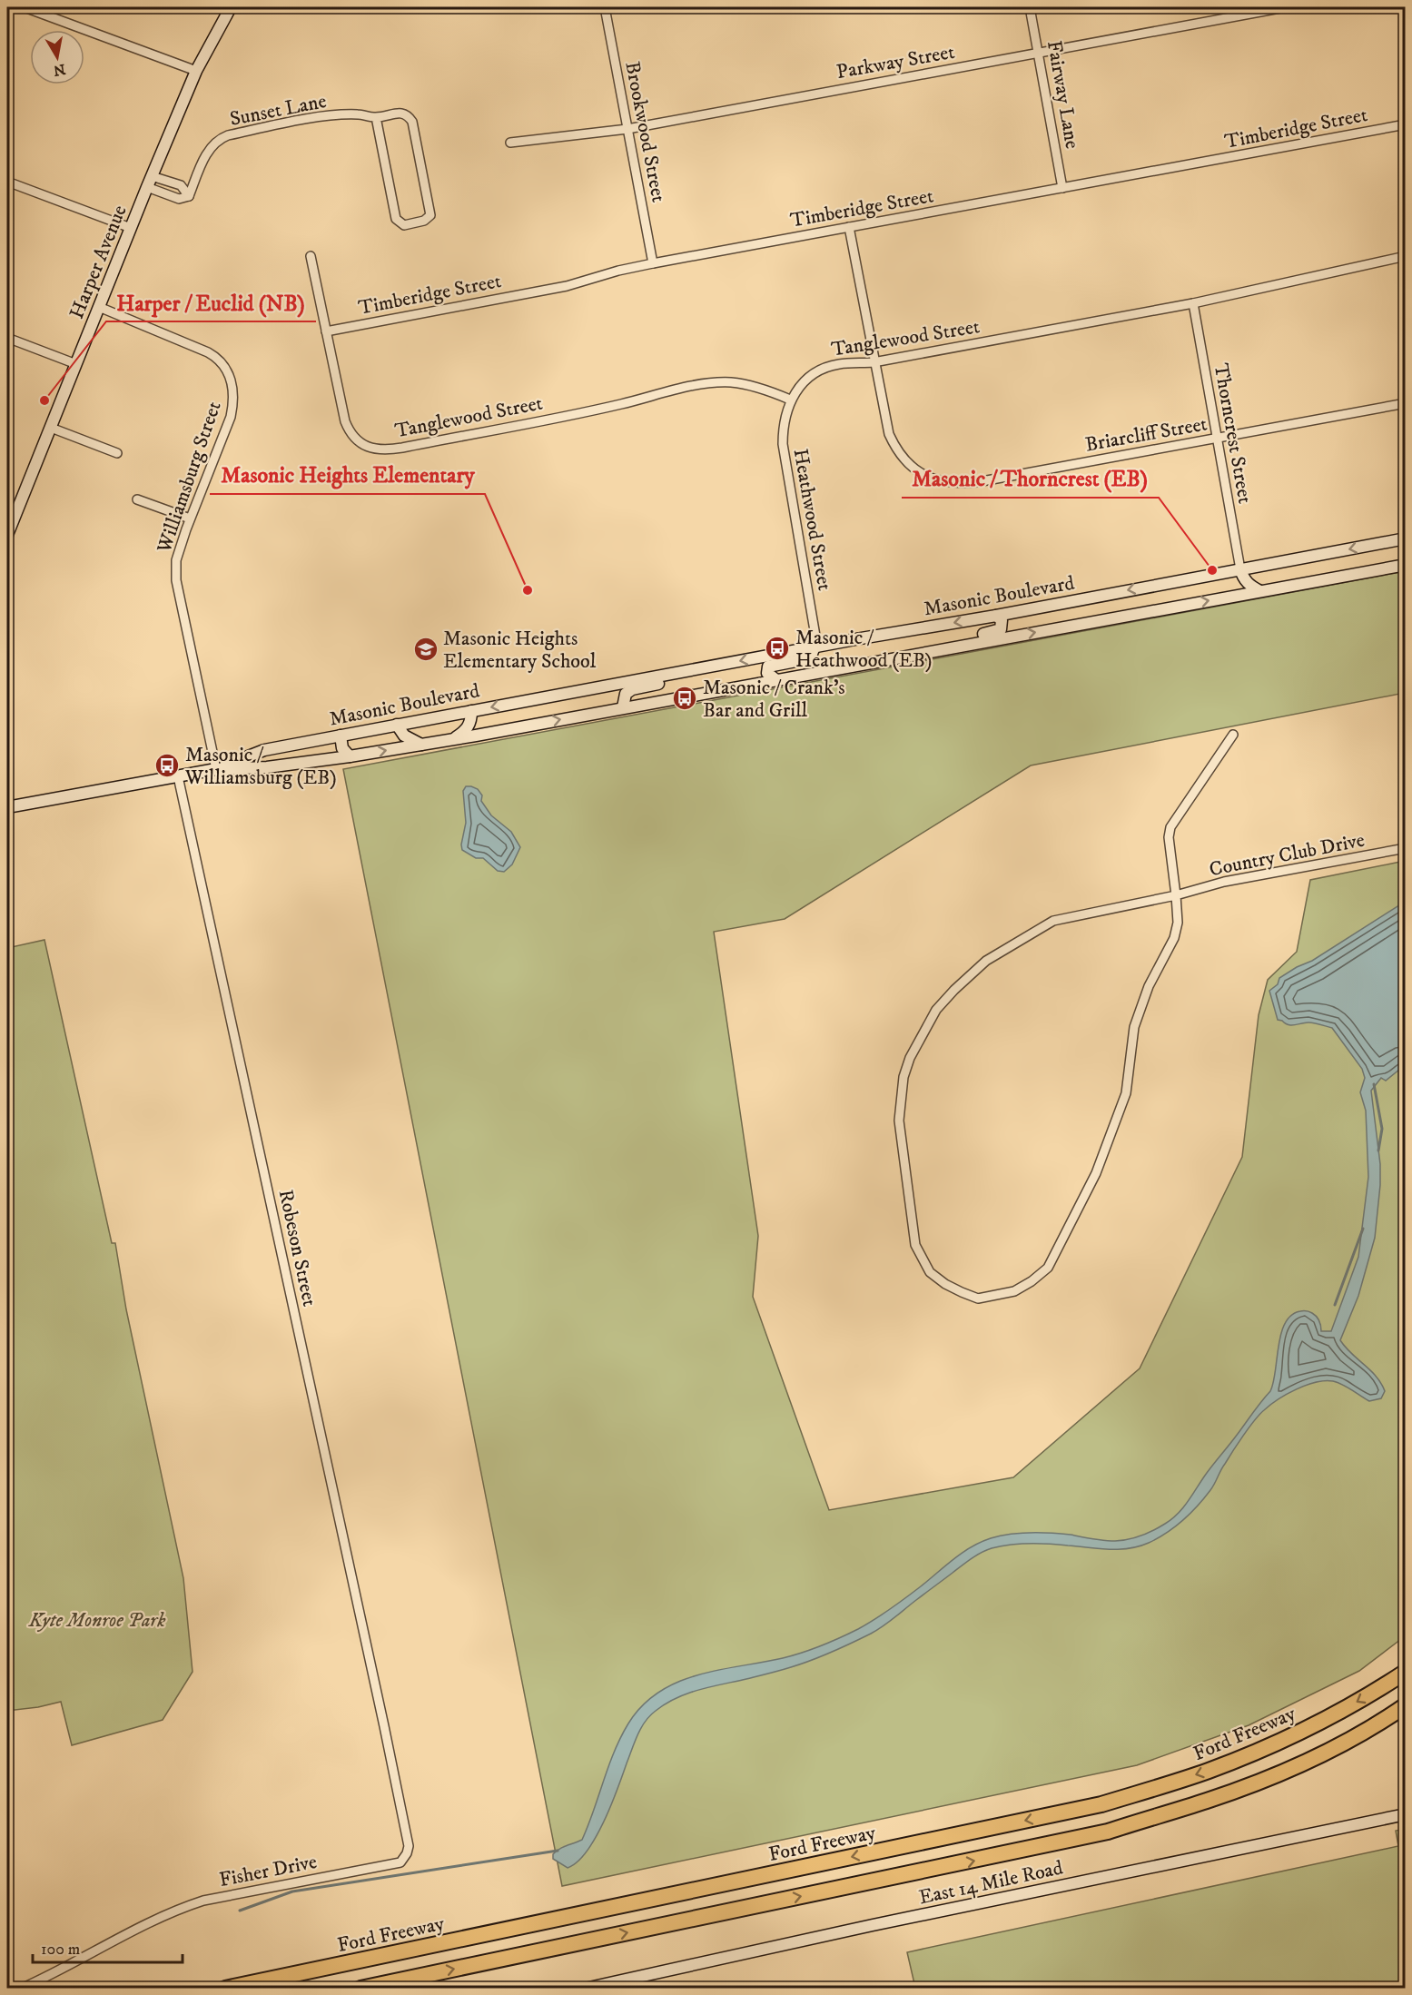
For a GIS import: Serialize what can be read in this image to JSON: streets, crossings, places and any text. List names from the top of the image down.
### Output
{
  "streets": {
    "highway": ["Ford Freeway"],
    "main road": ["Harper Avenue", "Masonic Boulevard", "East 14 Mile Road"],
    "street": [
      "Parkway Street",
      "Fairway Lane",
      "Sunset Lane",
      "Timberidge Street",
      "Brookwood Street",
      "Tanglewood Street",
      "Briarcliff Street",
      "Thorncrest Street",
      "Williamsburg Street",
      "Heathwood Street",
      "Country Club Drive",
      "Robeson Street",
      "Fisher Drive"
    ]
  },
  "crossings": [
    ["Parkway Street", "Fairway Lane"],
    ["Parkway Street", "Brookwood Street"],
    ["Fairway Lane", "Timberidge Street"],
    ["Timberidge Street", "Brookwood Street"],
    ["Timberidge Street", "Tanglewood Street"],
    ["Timberidge Street", "Briarcliff Street"],
    ["Harper Avenue", "Williamsburg Street"],
    ["Tanglewood Street", "Briarcliff Street"],
    ["Tanglewood Street", "Thorncrest Street"],
    ["Tanglewood Street", "Heathwood Street"],
    ["Briarcliff Street", "Thorncrest Street"],
    ["Thorncrest Street", "Masonic Boulevard"],
    ["Williamsburg Street", "Masonic Boulevard"],
    ["Heathwood Street", "Masonic Boulevard"],
    ["Masonic Boulevard", "Robeson Street"],
    ["Robeson Street", "Fisher Drive"]
  ],
  "parks": ["Kyte Monroe Park"],
  "places": {
    "other": ["Harper / Euclid (NB)", "Masonic / Thorncrest (EB)", "Masonic Heights Elementary"],
    "bus stop": ["Masonic / Heathwood (EB)", "Masonic / Crank's Bar and Grill", "Masonic / Williamsburg (EB)"],
    "school or university": ["Masonic Heights Elementary School"]
  },
  "scale_bar": "100 m",
  "north": "bottom"
}
